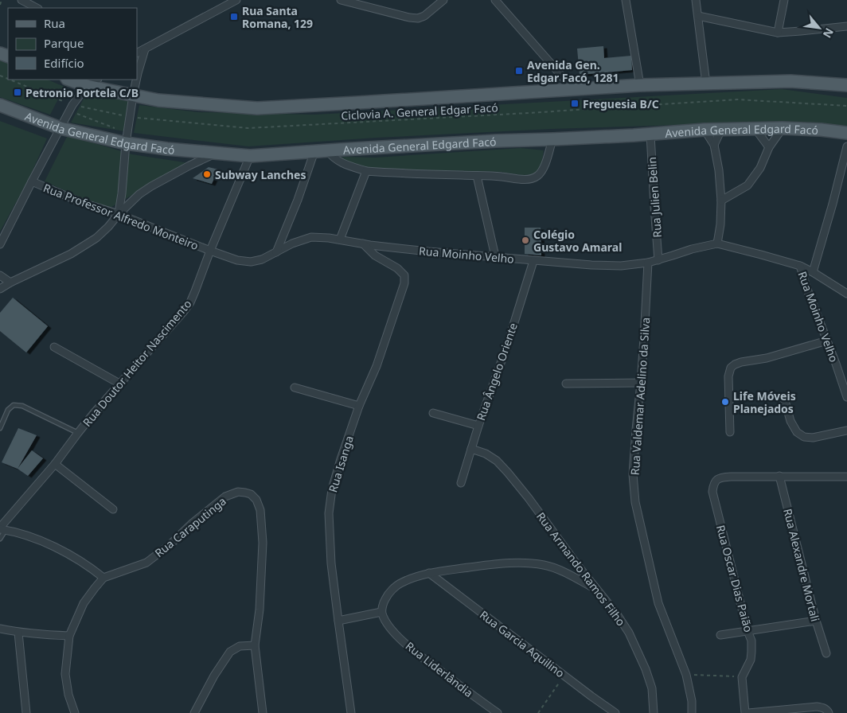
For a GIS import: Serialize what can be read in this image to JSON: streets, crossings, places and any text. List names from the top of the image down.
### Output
{
  "streets": {
    "main road": ["Avenida General Edgard Facó"],
    "street": [
      "Rua Julien Belin",
      "Rua Professor Alfredo Monteiro",
      "Rua Moinho Velho",
      "Rua Doutor Heitor Nascimento",
      "Rua Ângelo Oriente",
      "Rua Valdemar Adelino da Silva",
      "Rua Isanga",
      "Rua Caraputinga",
      "Rua Alexandre Mortali",
      "Rua Armando Ramos Filho",
      "Rua Oscar Dias Paião",
      "Rua Garcia Aquilino",
      "Rua Liderlândia"
    ],
    "path": ["Ciclovia A. General Edgar Facó"]
  },
  "crossings": [
    ["Avenida General Edgard Facó", "Rua Julien Belin"],
    ["Avenida General Edgard Facó", "Rua Doutor Heitor Nascimento"],
    ["Rua Julien Belin", "Rua Moinho Velho"],
    ["Rua Professor Alfredo Monteiro", "Rua Moinho Velho"],
    ["Rua Professor Alfredo Monteiro", "Rua Doutor Heitor Nascimento"],
    ["Rua Moinho Velho", "Rua Doutor Heitor Nascimento"],
    ["Rua Moinho Velho", "Rua Ângelo Oriente"],
    ["Rua Moinho Velho", "Rua Valdemar Adelino da Silva"],
    ["Rua Moinho Velho", "Rua Isanga"],
    ["Rua Ângelo Oriente", "Rua Armando Ramos Filho"],
    ["Rua Alexandre Mortali", "Rua Oscar Dias Paião"]
  ],
  "places": {
    "transit": [
      "Rua Santa Romana, 129",
      "Avenida Gen. Edgar Facó, 1281",
      "Petronio Portela C/B",
      "Freguesia B/C"
    ],
    "other": ["Subway Lanches", "Colégio Gustavo Amaral", "Life Móveis Planejados"]
  },
  "legend": ["Rua", "Parque", "Edifício"],
  "north": "bottom right"
}
